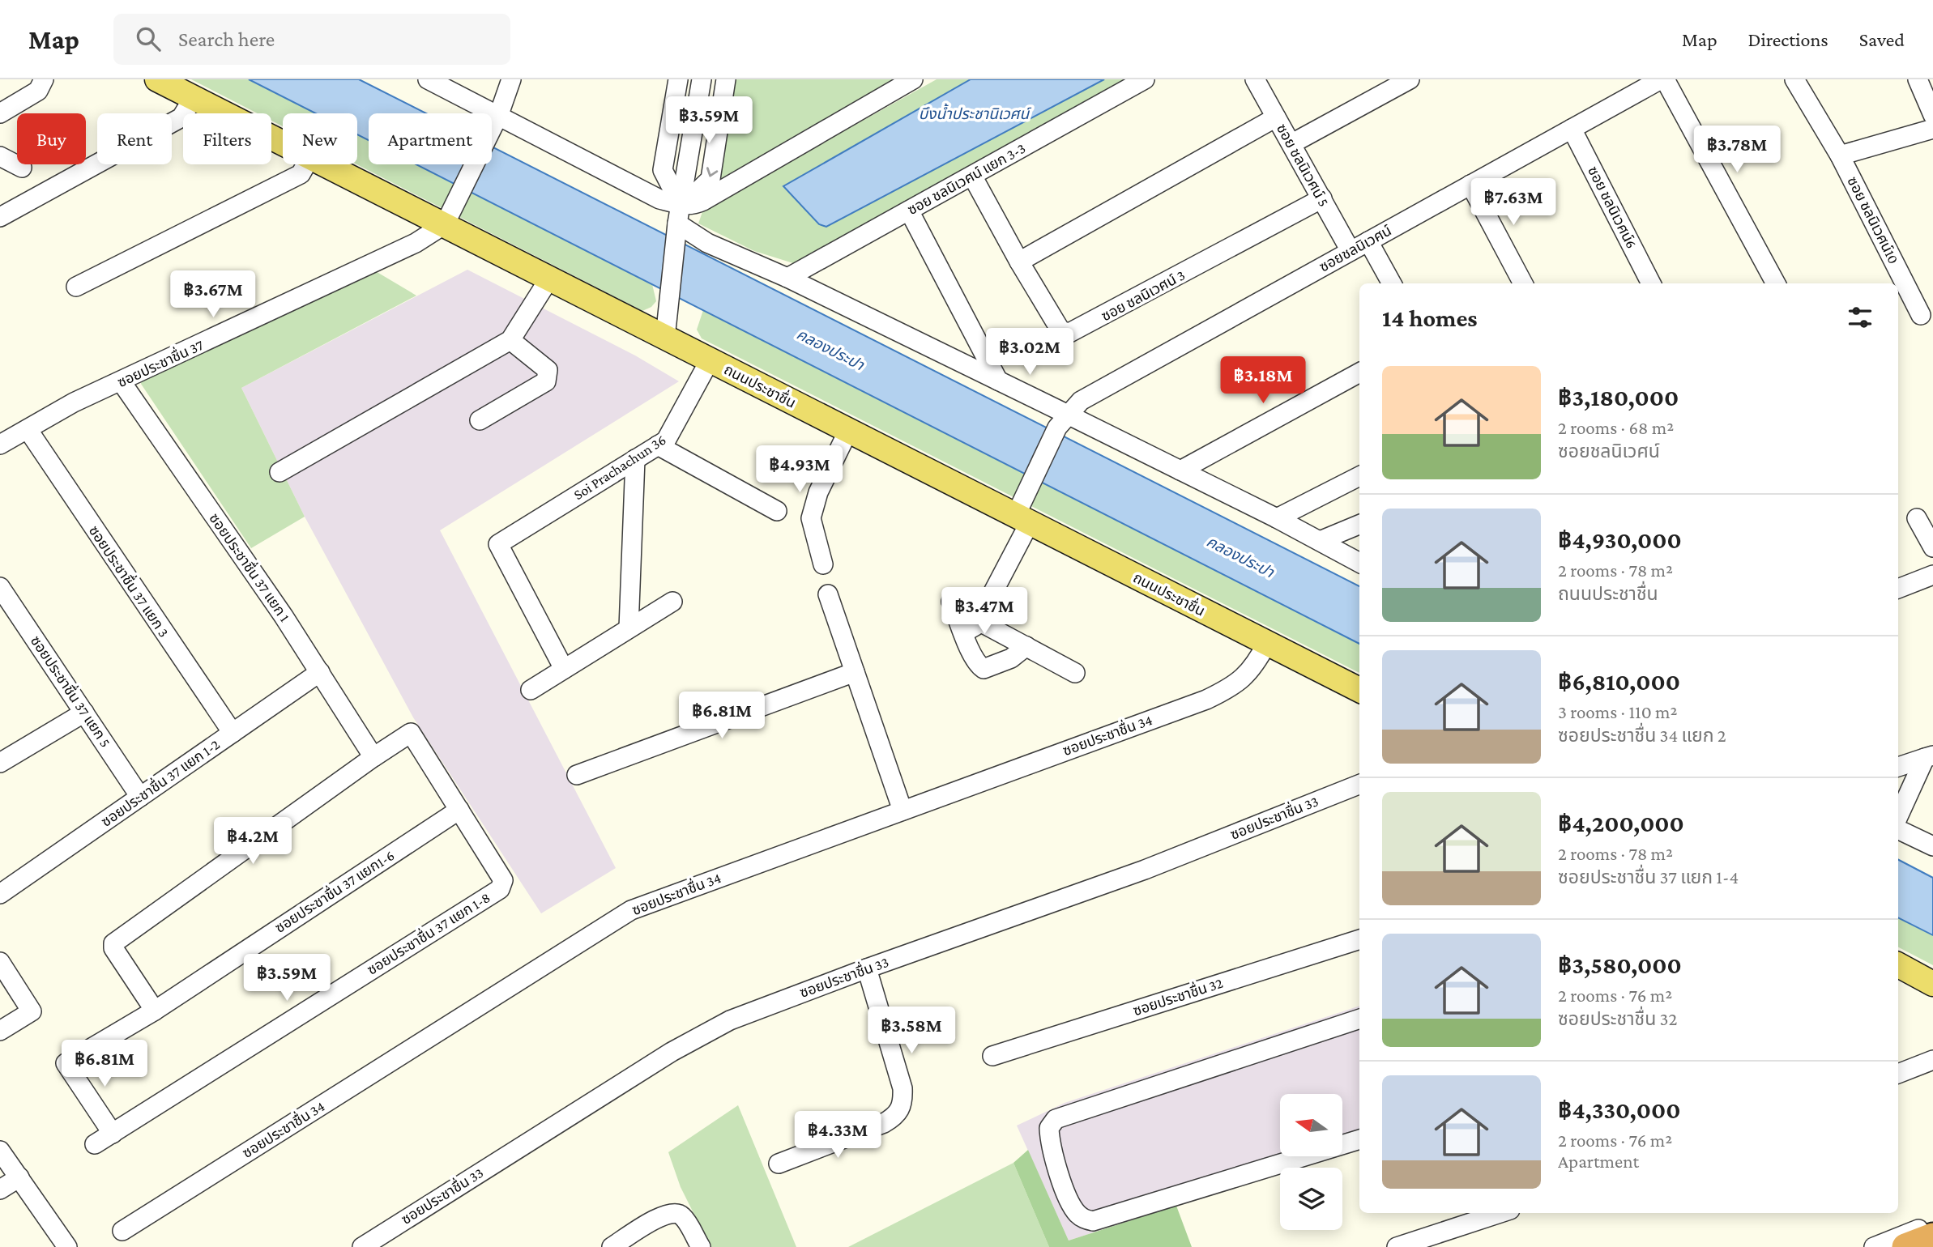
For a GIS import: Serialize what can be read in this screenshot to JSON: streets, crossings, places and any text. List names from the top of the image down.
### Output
{
  "streets": {
    "main road": ["ถนนประชาชื่น"],
    "street": [
      "ซอย ชลนิเวศน์ 5",
      "ซอย ชลนิเวศน์ แยก 3-3",
      "ซอย ชลนิเวศน์6",
      "ซอย ชลนิเวศน์10",
      "ซอยชลนิเวศน์",
      "ซอย ชลนิเวศน์ 3",
      "ซอยประชาชื่น 37",
      "Soi Prachachun 36",
      "ซอยประชาชื่น 37 แยก 1",
      "ซอยประชาชื่น 37 แยก 3",
      "ซอยประชาชื่น 37 แยก 5",
      "ซอยประชาชื่น 34",
      "ซอยประชาชื่น 37 แยก 1-2",
      "ซอยประชาชื่น 33",
      "ซอยประชาชื่น 37 แยก1-6",
      "ซอยประชาชื่น 37 แยก 1-8",
      "ซอยประชาชื่น 32"
    ]
  },
  "crossings": [
    ["ซอย ชลนิเวศน์ 5", "ซอยชลนิเวศน์"],
    ["ซอย ชลนิเวศน์ 5", "ซอย ชลนิเวศน์ 3"],
    ["ซอย ชลนิเวศน์ แยก 3-3", "ซอย ชลนิเวศน์ 3"],
    ["ซอย ชลนิเวศน์6", "ซอยชลนิเวศน์"],
    ["ซอยประชาชื่น 37", "ถนนประชาชื่น"],
    ["ซอยประชาชื่น 37", "ซอยประชาชื่น 37 แยก 1"],
    ["ซอยประชาชื่น 37", "ซอยประชาชื่น 37 แยก 3"],
    ["ถนนประชาชื่น", "Soi Prachachun 36"],
    ["ถนนประชาชื่น", "ซอยประชาชื่น 34"],
    ["ซอยประชาชื่น 37 แยก 1", "ซอยประชาชื่น 37 แยก 1-2"],
    ["ซอยประชาชื่น 37 แยก 3", "ซอยประชาชื่น 37 แยก 1-2"],
    ["ซอยประชาชื่น 37 แยก 5", "ซอยประชาชื่น 37 แยก 1-2"],
    ["ซอยประชาชื่น 37 แยก1-6", "ซอยประชาชื่น 37 แยก 1-8"]
  ],
  "water": ["บึงน้ำประชานิเวศน์", "คลองประปา"],
  "north": "left",
  "page": {
    "header": "Map",
    "search": "Search here",
    "nav": ["Map", "Directions", "Saved"],
    "price": [
      "฿3.59M",
      "฿3.78M",
      "฿7.63M",
      "฿3.67M",
      "฿3.02M",
      "฿3.18M",
      "฿4.93M",
      "฿3.47M",
      "฿6.81M",
      "฿4.2M",
      "฿3.59M",
      "฿3.58M",
      "฿6.81M",
      "฿4.33M"
    ],
    "chip": [
      "Buy",
      "Rent",
      "Filters",
      "New",
      "Apartment"
    ],
    "heading": "14 homes",
    "list": [
      {
        "name": "฿3,180,000",
        "note": "2 rooms · 68 m² · ซอยชลนิเวศน์"
      },
      {
        "name": "฿4,930,000",
        "note": "2 rooms · 78 m² · ถนนประชาชื่น"
      },
      {
        "name": "฿6,810,000",
        "note": "3 rooms · 110 m² · ซอยประชาชื่น 34 แยก 2"
      },
      {
        "name": "฿4,200,000",
        "note": "2 rooms · 78 m² · ซอยประชาชื่น 37 แยก 1-4"
      },
      {
        "name": "฿3,580,000",
        "note": "2 rooms · 76 m² · ซอยประชาชื่น 32"
      },
      {
        "name": "฿4,330,000",
        "note": "2 rooms · 76 m² · Apartment"
      }
    ]
  }
}
